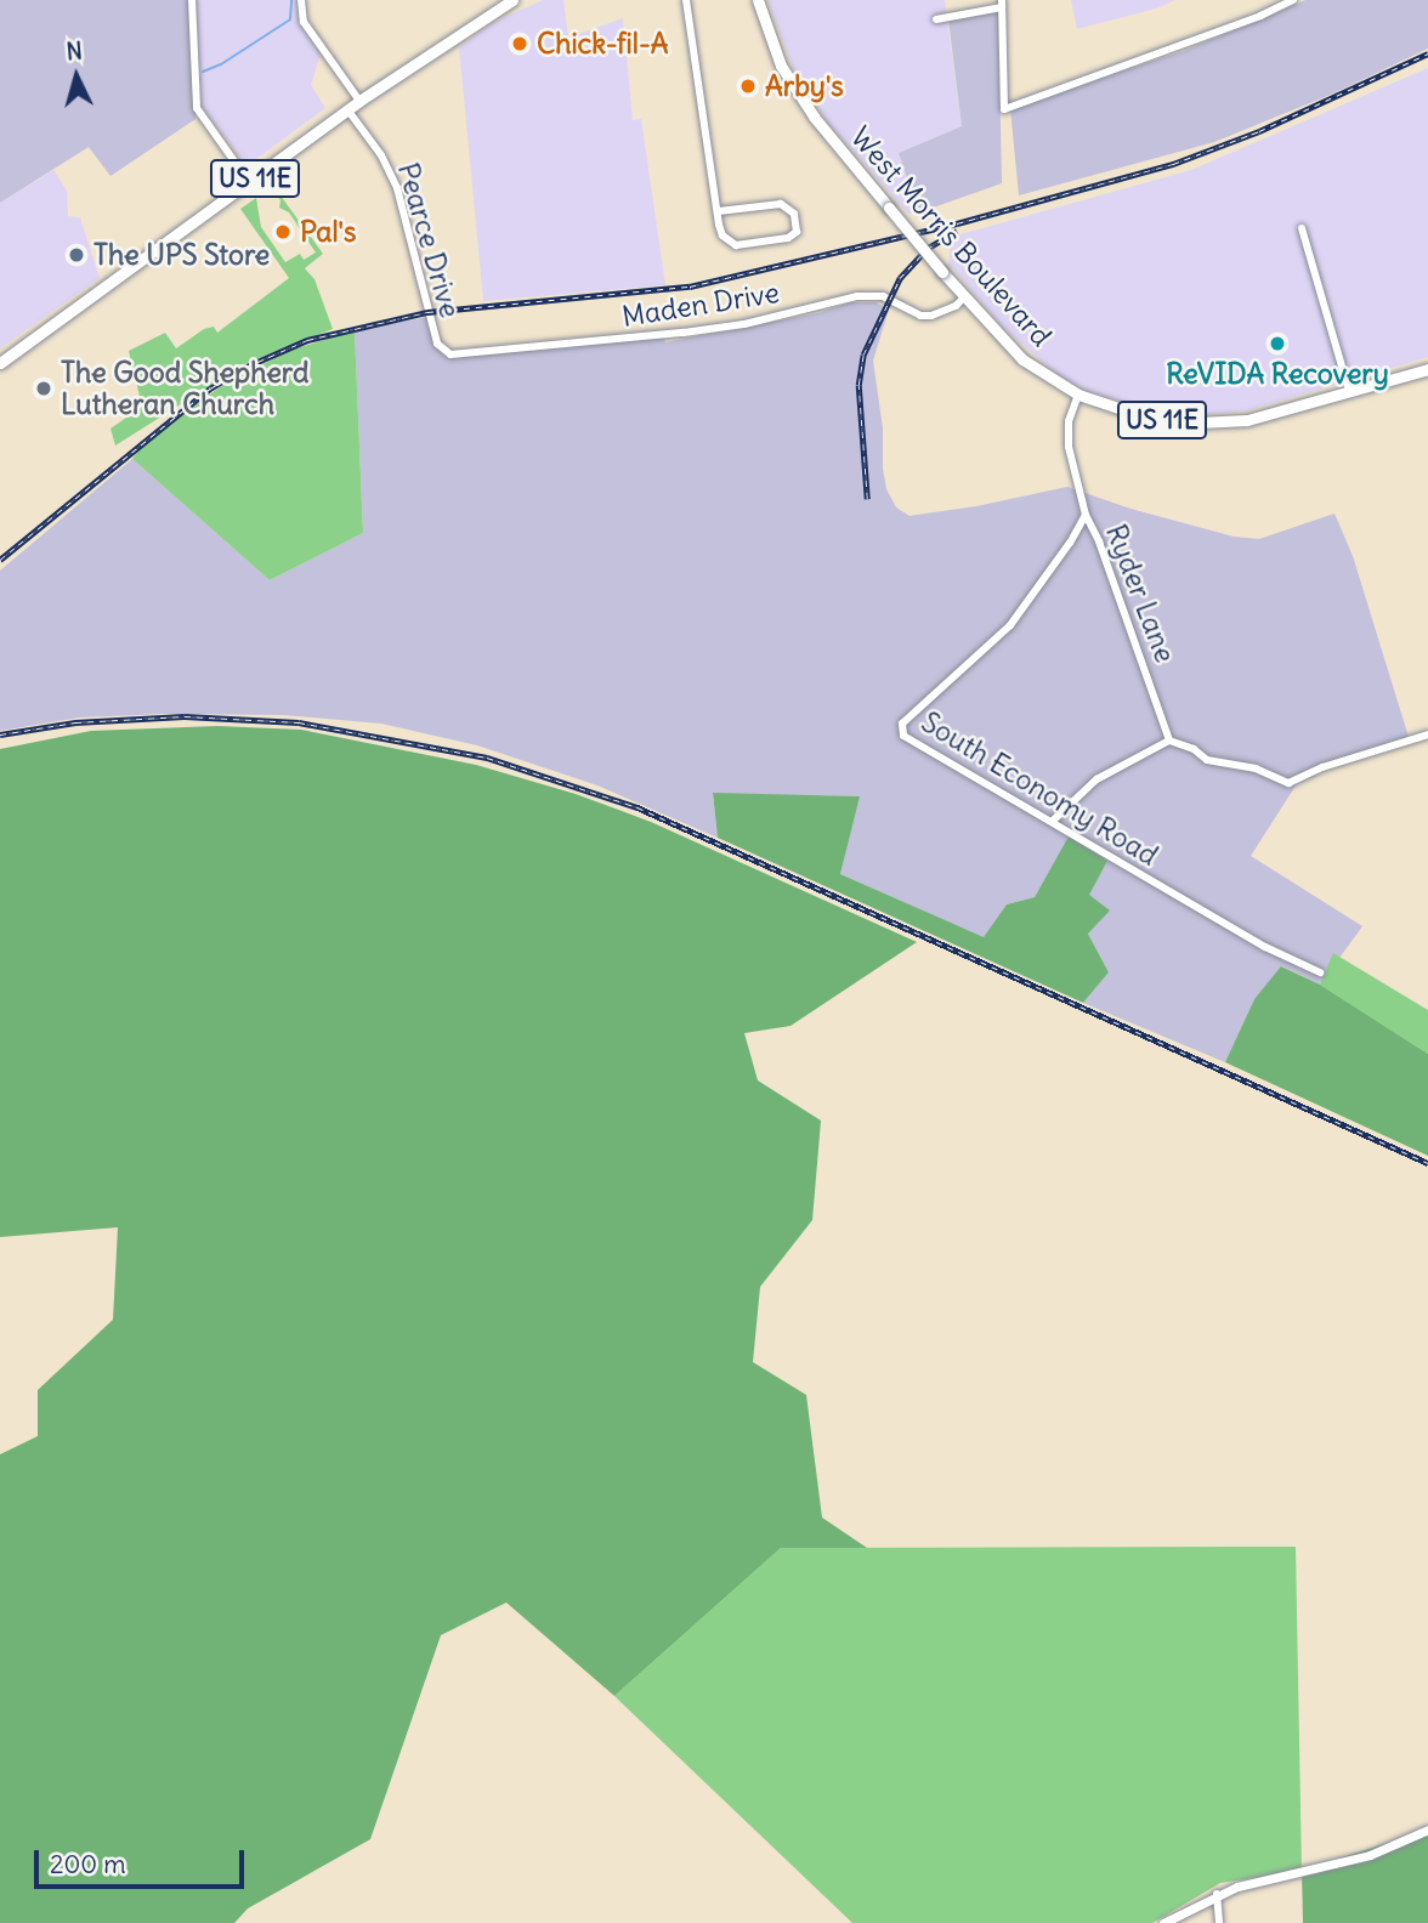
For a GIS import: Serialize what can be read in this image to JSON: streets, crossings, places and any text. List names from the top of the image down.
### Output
{
  "streets": {
    "main road": ["US 11E", "West Morris Boulevard"],
    "street": [
      "Pearce Drive",
      "Maden Drive",
      "Ryder Lane",
      "South Economy Road"
    ]
  },
  "crossings": [
    ["US 11E", "Pearce Drive"],
    ["West Morris Boulevard", "Maden Drive"],
    ["West Morris Boulevard", "Ryder Lane"],
    ["Pearce Drive", "Maden Drive"],
    ["Ryder Lane", "South Economy Road"]
  ],
  "places": [
    "Chick-fil-A",
    "Arby's",
    "Pal's",
    "The UPS Store",
    "ReVIDA Recovery",
    "The Good Shepherd Lutheran Church"
  ],
  "scale_bar": "200 m",
  "north": "top"
}
